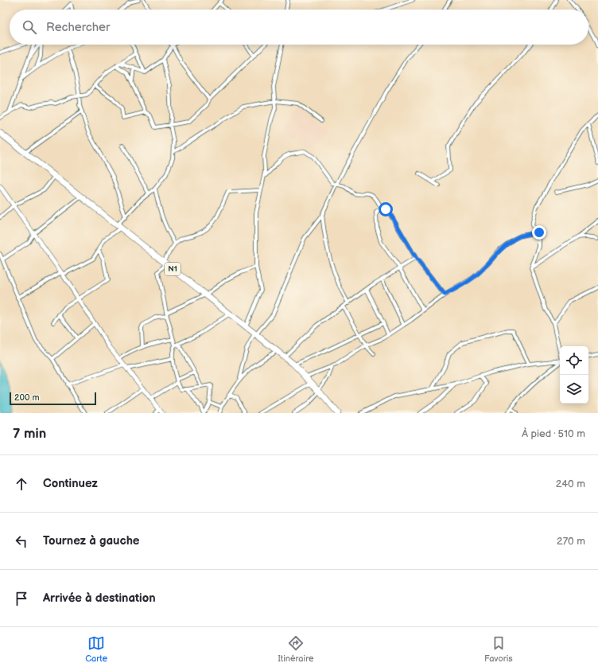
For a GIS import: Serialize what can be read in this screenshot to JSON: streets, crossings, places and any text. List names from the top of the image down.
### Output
{
  "streets": {
    "main road": ["N1"]
  },
  "scale_bar": "200 m",
  "page": {
    "search": "Rechercher",
    "scale": "200 m",
    "heading": ["7 min", "À pied · 510 m"],
    "list": [
      ["Continuez", "240 m"],
      ["Tournez à gauche", "270 m"],
      "Arrivée à destination"
    ],
    "nav": ["Carte", "Itinéraire", "Favoris"]
  }
}
